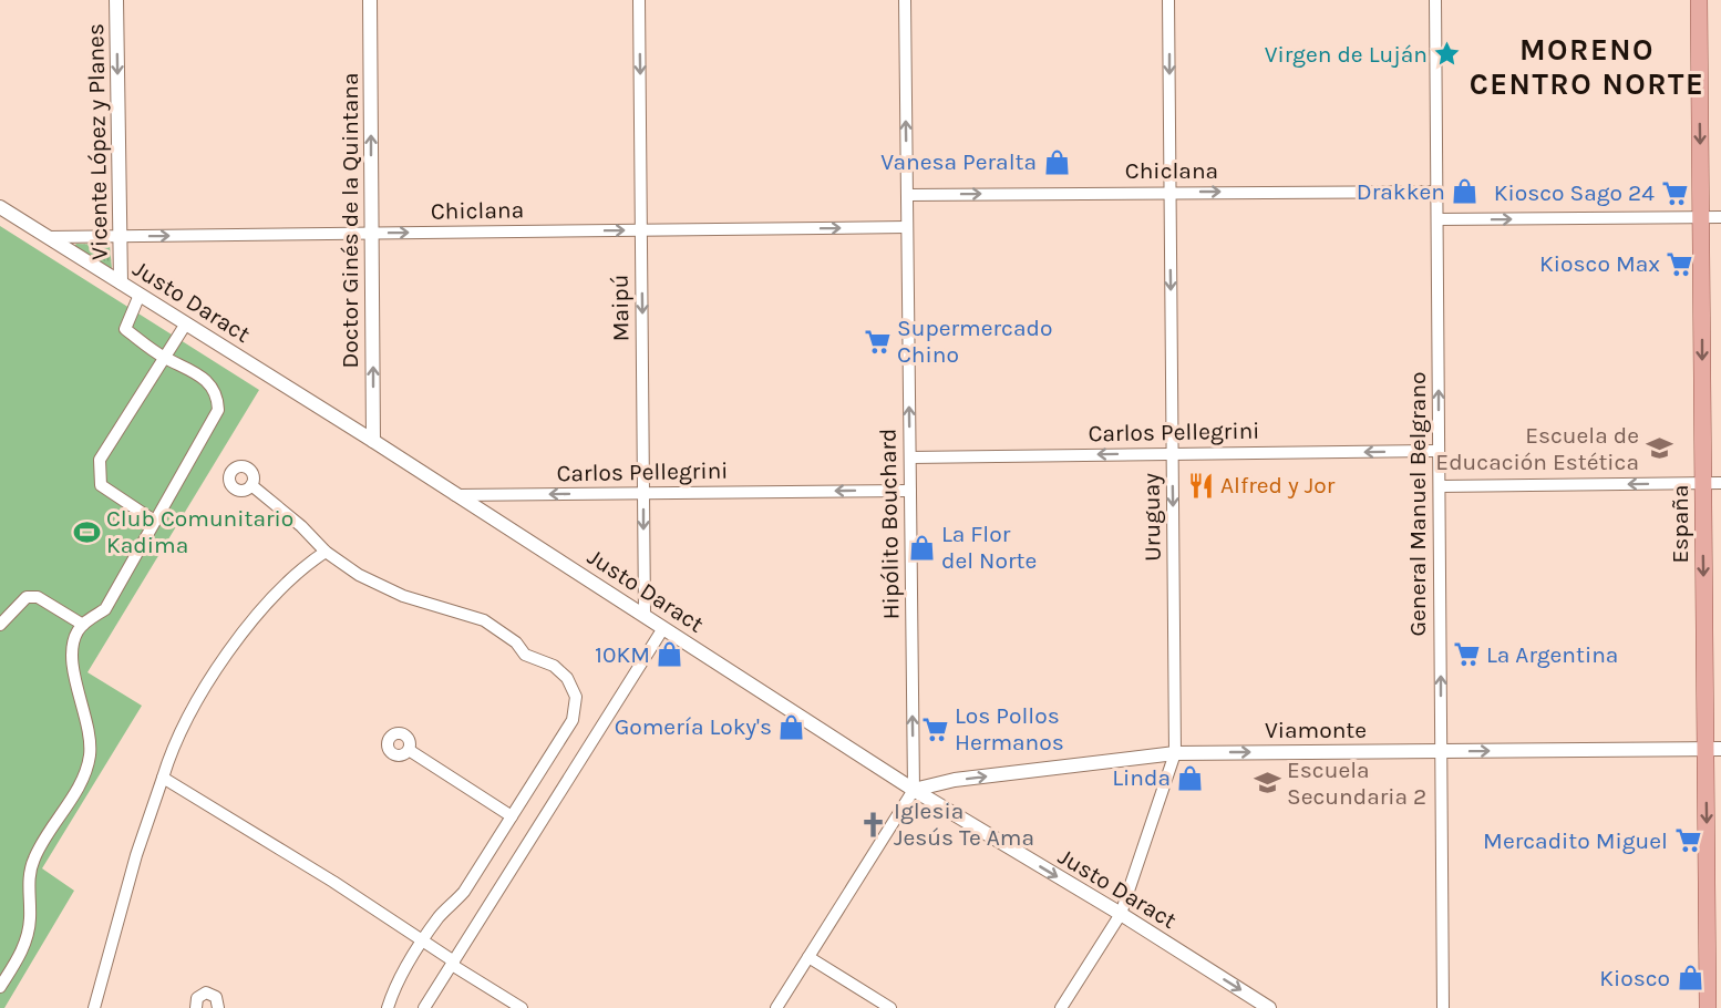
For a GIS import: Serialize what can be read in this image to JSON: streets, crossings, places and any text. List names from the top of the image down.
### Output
{
  "streets": {
    "main road": ["España"],
    "street": [
      "Vicente López y Planes",
      "Chiclana",
      "Doctor Ginés de la Quintana",
      "Justo Daract",
      "Maipú",
      "Carlos Pellegrini",
      "General Manuel Belgrano",
      "Uruguay",
      "Hipólito Bouchard",
      "Viamonte"
    ]
  },
  "crossings": [
    ["Vicente López y Planes", "Chiclana"],
    ["Vicente López y Planes", "Justo Daract"],
    ["Chiclana", "Doctor Ginés de la Quintana"],
    ["Chiclana", "Justo Daract"],
    ["Chiclana", "Maipú"],
    ["Chiclana", "General Manuel Belgrano"],
    ["Chiclana", "Uruguay"],
    ["Chiclana", "Hipólito Bouchard"],
    ["Doctor Ginés de la Quintana", "Justo Daract"],
    ["Justo Daract", "Maipú"],
    ["Justo Daract", "Carlos Pellegrini"],
    ["Justo Daract", "Uruguay"],
    ["Justo Daract", "Hipólito Bouchard"],
    ["Justo Daract", "Viamonte"],
    ["Maipú", "Carlos Pellegrini"],
    ["Carlos Pellegrini", "General Manuel Belgrano"],
    ["Carlos Pellegrini", "Uruguay"],
    ["Carlos Pellegrini", "Hipólito Bouchard"],
    ["General Manuel Belgrano", "Viamonte"],
    ["Uruguay", "Viamonte"],
    ["Hipólito Bouchard", "Viamonte"],
    ["España", "Viamonte"]
  ],
  "one_way": [
    "Vicente López y Planes",
    "Chiclana",
    "Doctor Ginés de la Quintana",
    "Maipú",
    "Carlos Pellegrini",
    "General Manuel Belgrano",
    "Uruguay",
    "Hipólito Bouchard",
    "España",
    "Viamonte"
  ],
  "districts": ["MORENO CENTRO NORTE"],
  "places": {
    "place": ["Virgen de Luján"],
    "shop": [
      "Vanesa Peralta",
      "Drakken",
      "La Flor del Norte",
      "10KM",
      "Gomería Loky's",
      "Linda",
      "Kiosco"
    ],
    "supermarket": [
      "Kiosco Sago 24",
      "Kiosco Max",
      "Supermercado Chino",
      "La Argentina",
      "Los Pollos Hermanos",
      "Mercadito Miguel"
    ],
    "school or university": ["Escuela de Educación Estética", "Escuela Secundaria 2"],
    "restaurant": ["Alfred y Jor"],
    "sports": ["Club Comunitario Kadima"],
    "church": ["Iglesia Jesús Te Ama"]
  }
}
